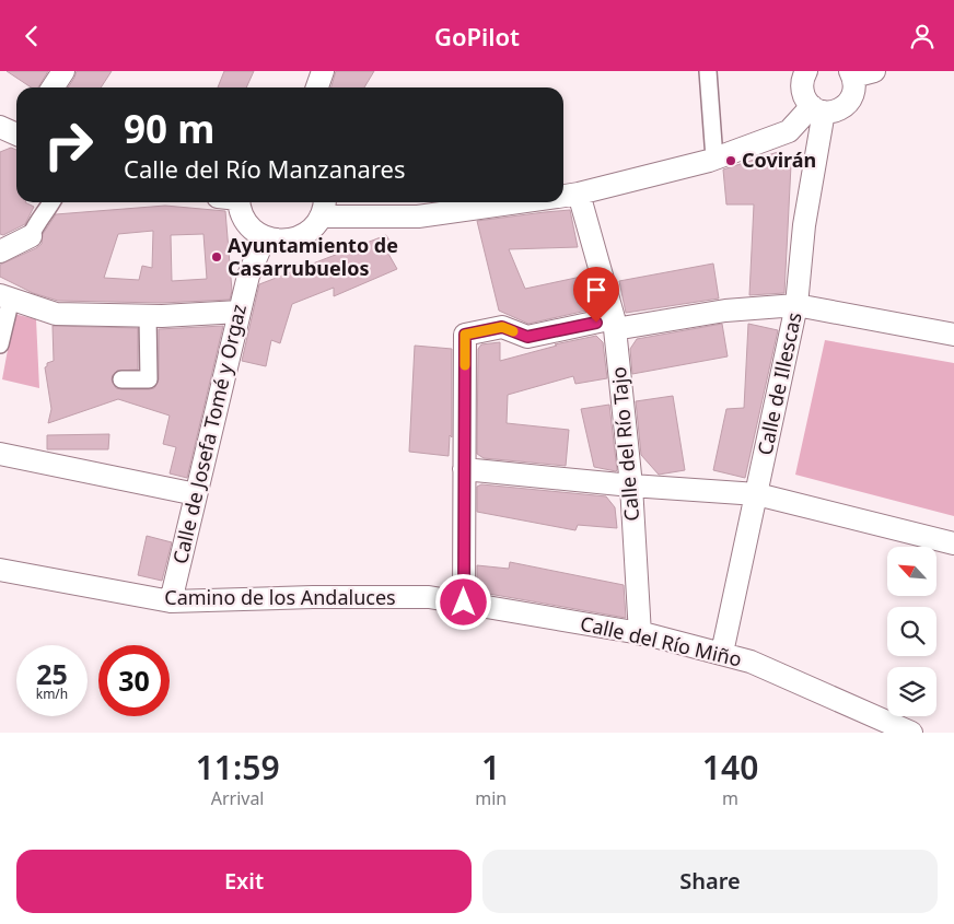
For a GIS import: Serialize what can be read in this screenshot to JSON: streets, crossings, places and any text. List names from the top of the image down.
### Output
{
  "streets": {
    "street": [
      "Calle de Illescas",
      "Calle de Josefa Tomé y Orgaz",
      "Calle del Río Tajo",
      "Camino de los Andaluces",
      "Calle del Río Miño"
    ]
  },
  "crossings": [
    ["Calle de Illescas", "Calle del Río Miño"],
    ["Calle de Josefa Tomé y Orgaz", "Camino de los Andaluces"],
    ["Calle del Río Tajo", "Calle del Río Miño"],
    ["Camino de los Andaluces", "Calle del Río Miño"]
  ],
  "places": ["Covirán", "Ayuntamiento de Casarrubuelos"],
  "north": "top left",
  "page": {
    "header": "GoPilot",
    "turn": ["90 m", "Calle del Río Manzanares"],
    "speed": "25 km/h",
    "limit": "30",
    "eta": [
      "11:59",
      "Arrival",
      "1",
      "min",
      "140",
      "m"
    ],
    "buttons": ["Exit", "Share"]
  }
}
